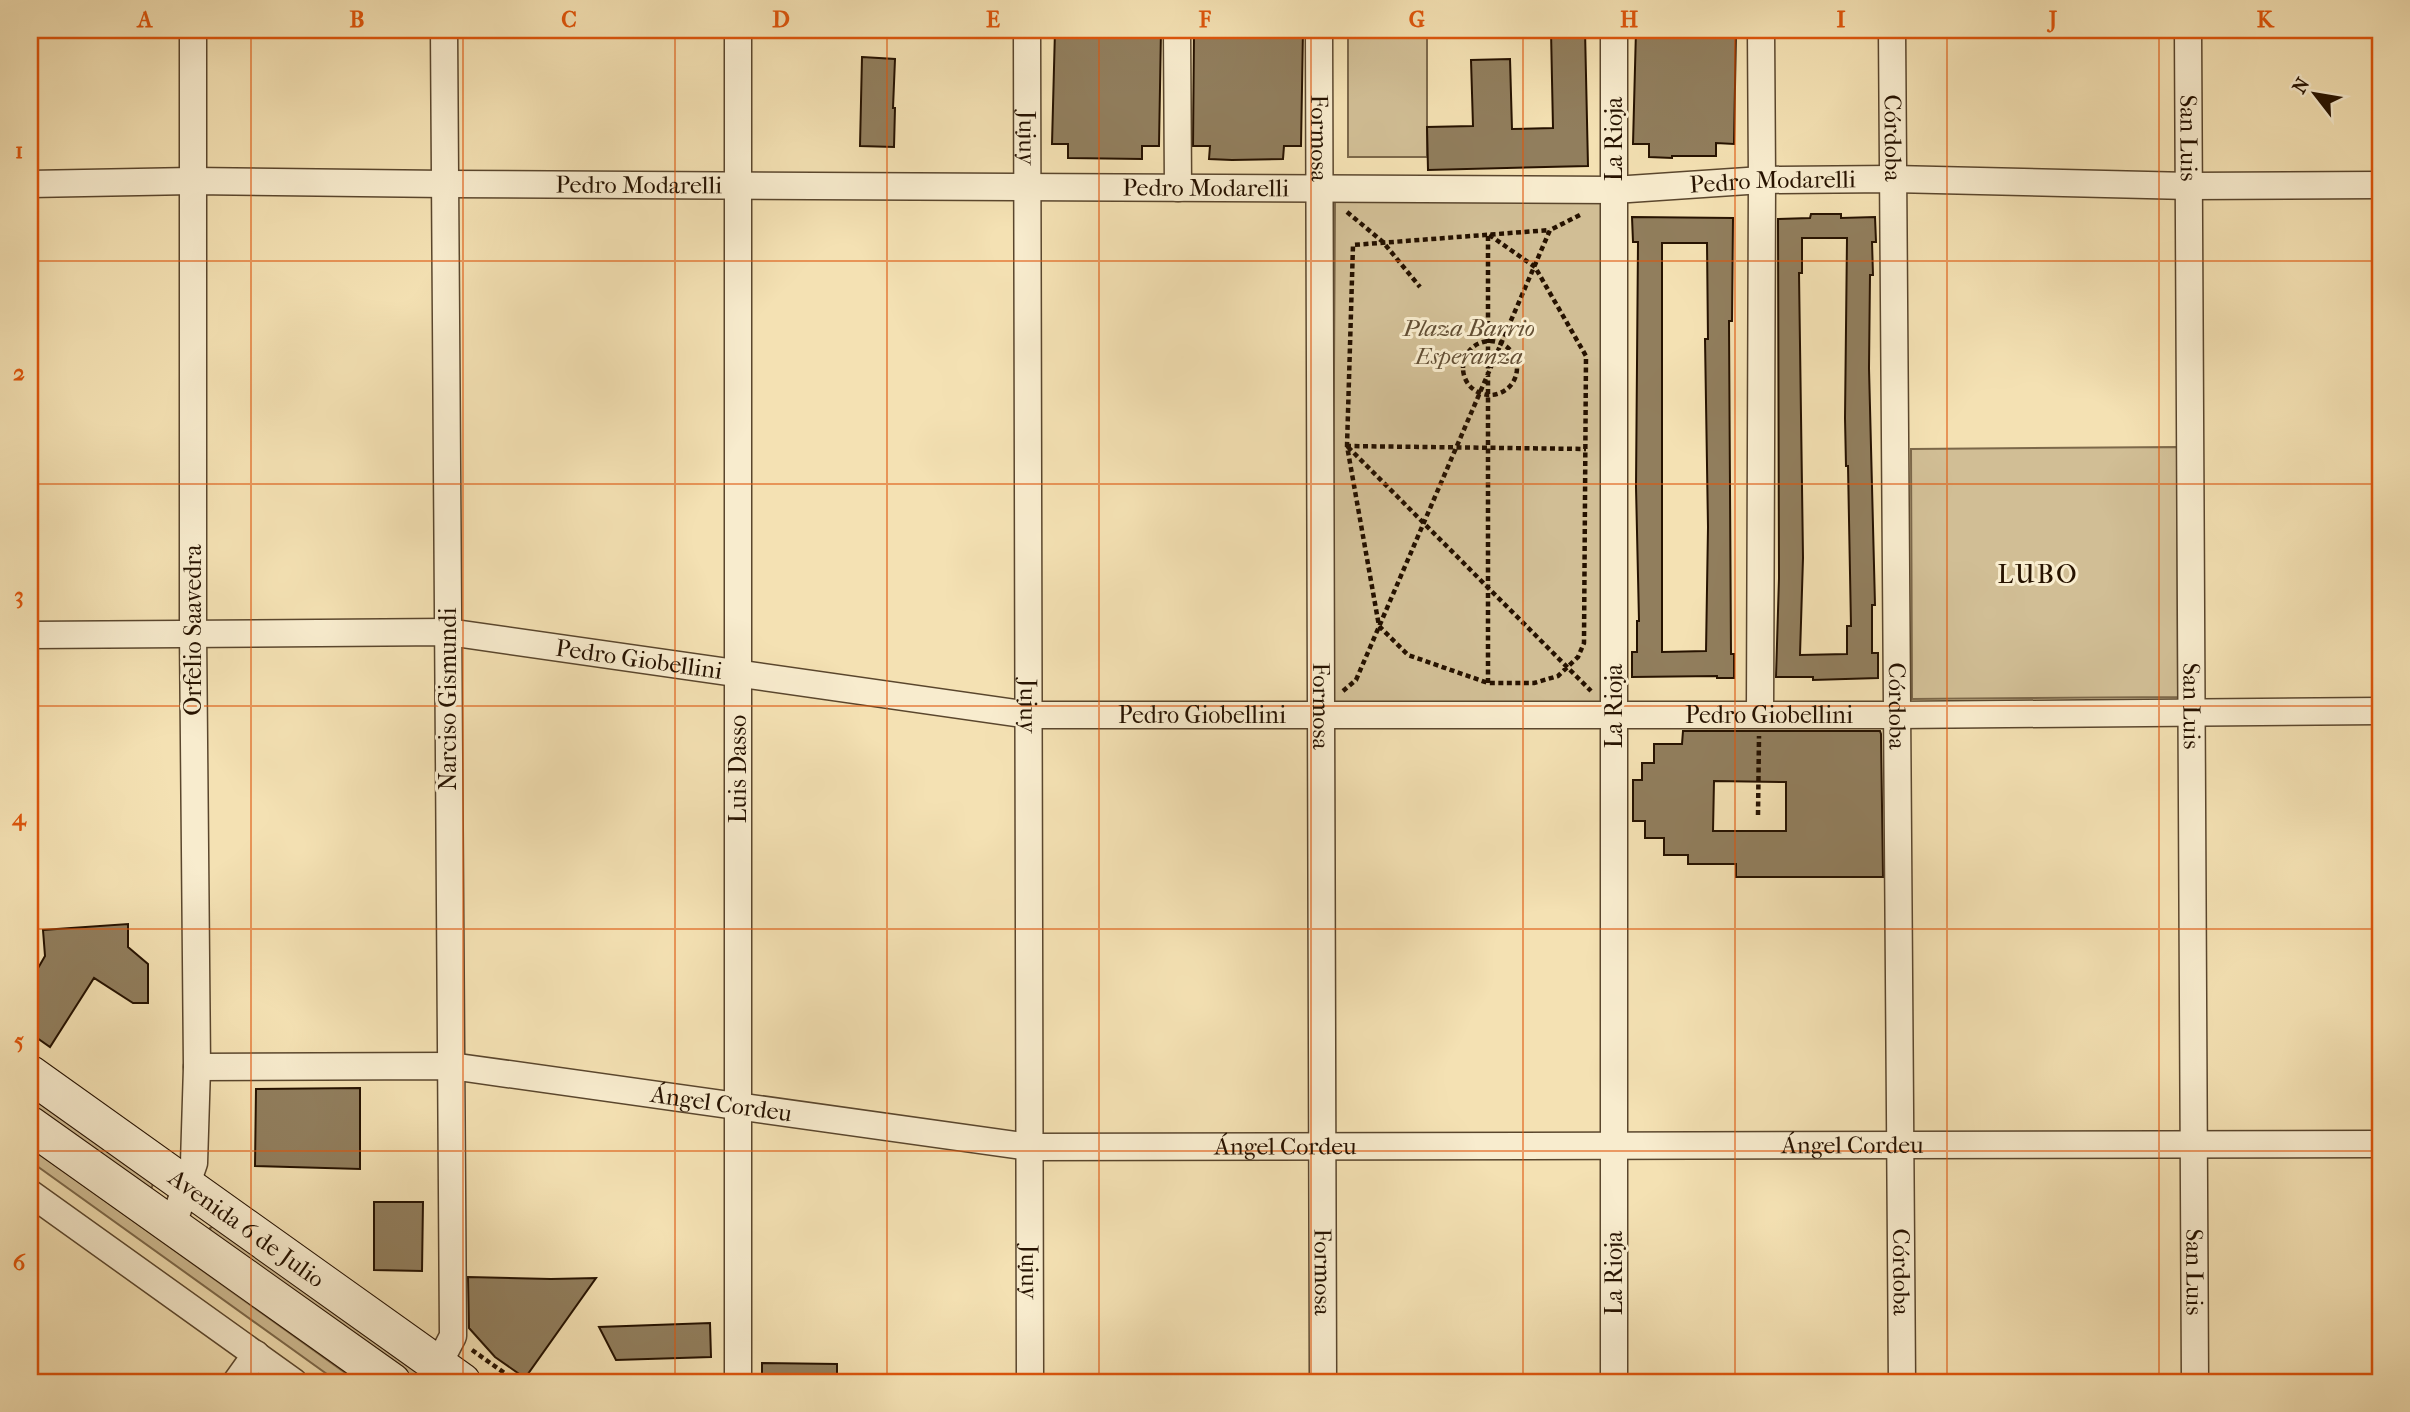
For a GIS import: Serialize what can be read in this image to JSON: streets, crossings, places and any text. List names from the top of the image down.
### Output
{
  "streets": {
    "main road": ["Avenida 6 de Julio"],
    "street": [
      "Jujuy",
      "Formosa",
      "La Rioja",
      "Córdoba",
      "San Luis",
      "Pedro Modarelli",
      "Orfelio Saavedra",
      "Pedro Giobellini",
      "Narciso Gismundi",
      "Luis Dasso",
      "Ángel Cordeu"
    ]
  },
  "crossings": [
    ["Jujuy", "Pedro Modarelli"],
    ["Jujuy", "Pedro Giobellini"],
    ["Jujuy", "Ángel Cordeu"],
    ["Formosa", "Pedro Modarelli"],
    ["Formosa", "Pedro Giobellini"],
    ["Formosa", "Ángel Cordeu"],
    ["La Rioja", "Pedro Modarelli"],
    ["La Rioja", "Pedro Giobellini"],
    ["La Rioja", "Ángel Cordeu"],
    ["Córdoba", "Pedro Modarelli"],
    ["Córdoba", "Pedro Giobellini"],
    ["Córdoba", "Ángel Cordeu"],
    ["San Luis", "Pedro Modarelli"],
    ["San Luis", "Pedro Giobellini"],
    ["San Luis", "Ángel Cordeu"],
    ["Pedro Modarelli", "Orfelio Saavedra"],
    ["Pedro Modarelli", "Narciso Gismundi"],
    ["Pedro Modarelli", "Luis Dasso"],
    ["Orfelio Saavedra", "Pedro Giobellini"],
    ["Orfelio Saavedra", "Ángel Cordeu"],
    ["Orfelio Saavedra", "Avenida 6 de Julio"],
    ["Pedro Giobellini", "Narciso Gismundi"],
    ["Pedro Giobellini", "Luis Dasso"],
    ["Narciso Gismundi", "Ángel Cordeu"],
    ["Narciso Gismundi", "Avenida 6 de Julio"],
    ["Luis Dasso", "Ángel Cordeu"]
  ],
  "districts": ["LUBO"],
  "parks": ["Plaza Barrio Esperanza"],
  "north": "top left",
  "grid": {
    "columns": [
      "A",
      "B",
      "C",
      "D",
      "E",
      "F",
      "G",
      "H",
      "I",
      "J",
      "K"
    ],
    "rows": [
      "1",
      "2",
      "3",
      "4",
      "5",
      "6"
    ]
  }
}
